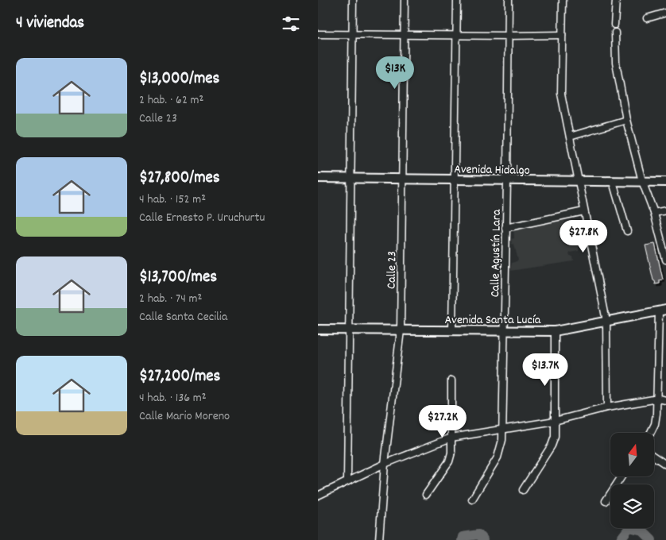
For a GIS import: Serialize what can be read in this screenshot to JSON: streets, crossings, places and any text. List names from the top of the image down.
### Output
{
  "streets": {
    "street": [
      "Avenida Hidalgo",
      "Calle Agustín Lara",
      "Calle 23",
      "Avenida Santa Lucía"
    ]
  },
  "crossings": [
    ["Avenida Hidalgo", "Calle Agustín Lara"],
    ["Avenida Hidalgo", "Calle 23"],
    ["Calle Agustín Lara", "Avenida Santa Lucía"],
    ["Calle 23", "Avenida Santa Lucía"]
  ],
  "north": "top",
  "page": {
    "heading": "4 viviendas",
    "list": [
      {
        "name": "$13,000/mes",
        "note": "2 hab. · 62 m² · Calle 23"
      },
      {
        "name": "$27,800/mes",
        "note": "4 hab. · 152 m² · Calle Ernesto P. Uruchurtu"
      },
      {
        "name": "$13,700/mes",
        "note": "2 hab. · 74 m² · Calle Santa Cecilia"
      },
      {
        "name": "$27,200/mes",
        "note": "4 hab. · 136 m² · Calle Mario Moreno"
      }
    ],
    "price": [
      "$13K",
      "$27.8K",
      "$13.7K",
      "$27.2K"
    ]
  }
}
